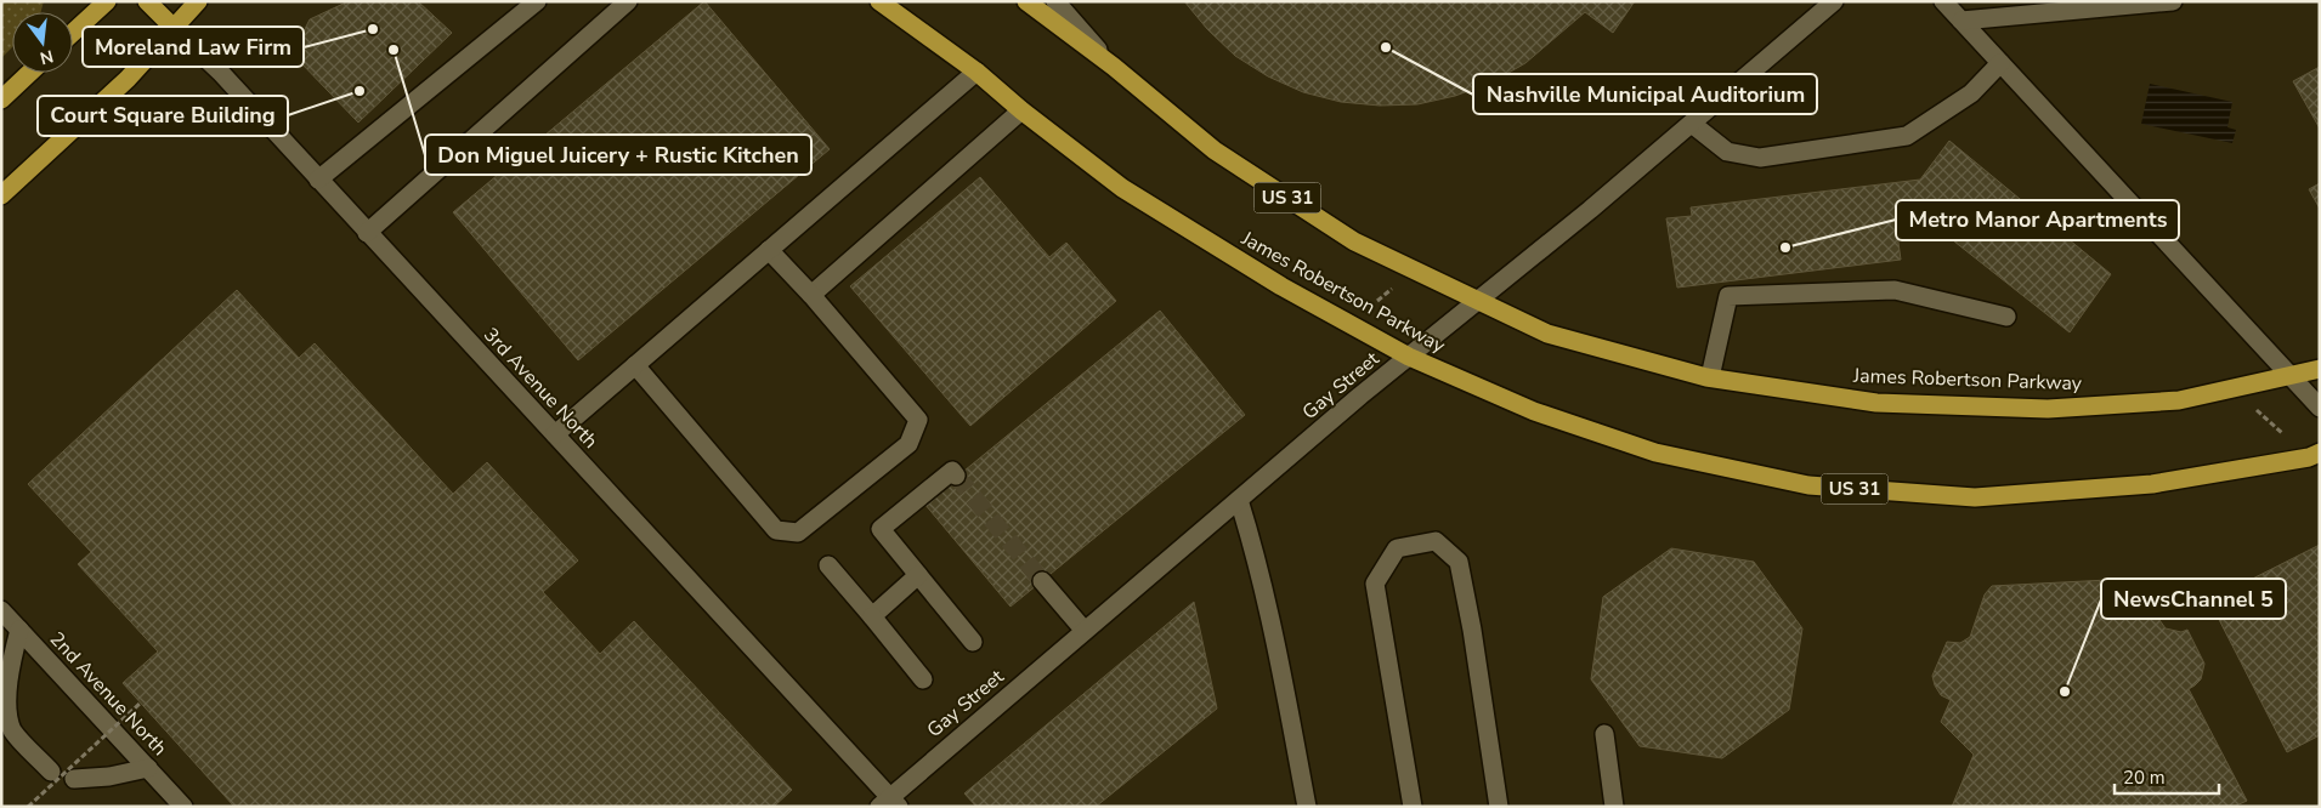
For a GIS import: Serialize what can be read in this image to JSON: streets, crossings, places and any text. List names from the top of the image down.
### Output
{
  "streets": {
    "main road": ["US 31", "James Robertson Parkway", "3rd Avenue North"],
    "street": ["Gay Street", "2nd Avenue North"]
  },
  "crossings": [
    ["James Robertson Parkway", "Gay Street"],
    ["Gay Street", "3rd Avenue North"]
  ],
  "places": [
    "Moreland Law Firm",
    "Nashville Municipal Auditorium",
    "Don Miguel Juicery + Rustic Kitchen",
    "Court Square Building",
    "Metro Manor Apartments",
    "NewsChannel 5"
  ],
  "scale_bar": "20 m",
  "north": "bottom"
}
